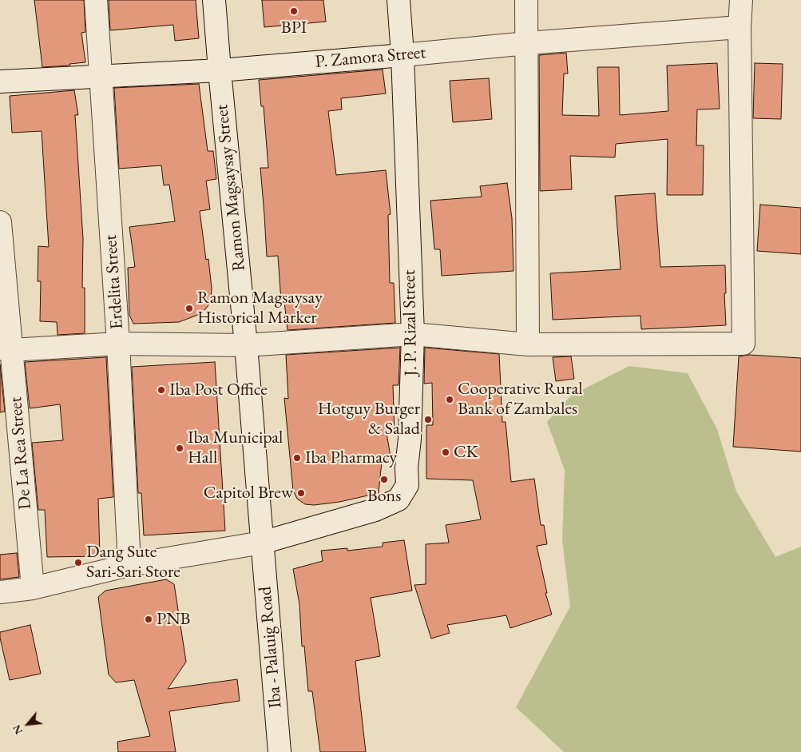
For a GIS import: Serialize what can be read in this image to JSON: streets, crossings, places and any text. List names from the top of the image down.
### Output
{
  "streets": {
    "street": [
      "P. Zamora Street",
      "Ramon Magsaysay Street",
      "Erdelita Street",
      "J. P. Rizal Street",
      "De La Rea Street",
      "Iba - Palauig Road"
    ]
  },
  "crossings": [
    ["P. Zamora Street", "Ramon Magsaysay Street"],
    ["P. Zamora Street", "Erdelita Street"],
    ["P. Zamora Street", "J. P. Rizal Street"],
    ["Ramon Magsaysay Street", "J. P. Rizal Street"],
    ["Ramon Magsaysay Street", "Iba - Palauig Road"],
    ["Erdelita Street", "J. P. Rizal Street"],
    ["J. P. Rizal Street", "De La Rea Street"],
    ["J. P. Rizal Street", "Iba - Palauig Road"]
  ],
  "places": [
    "BPI",
    "Ramon Magsaysay Historical Marker",
    "Iba Post Office",
    "Cooperative Rural Bank of Zambales",
    "Hotguy Burger & Salad",
    "Iba Municipal Hall",
    "CK",
    "Iba Pharmacy",
    "Bons",
    "Capitol Brew",
    "Dang Sute Sari-Sari Store",
    "PNB"
  ],
  "north": "bottom left"
}
